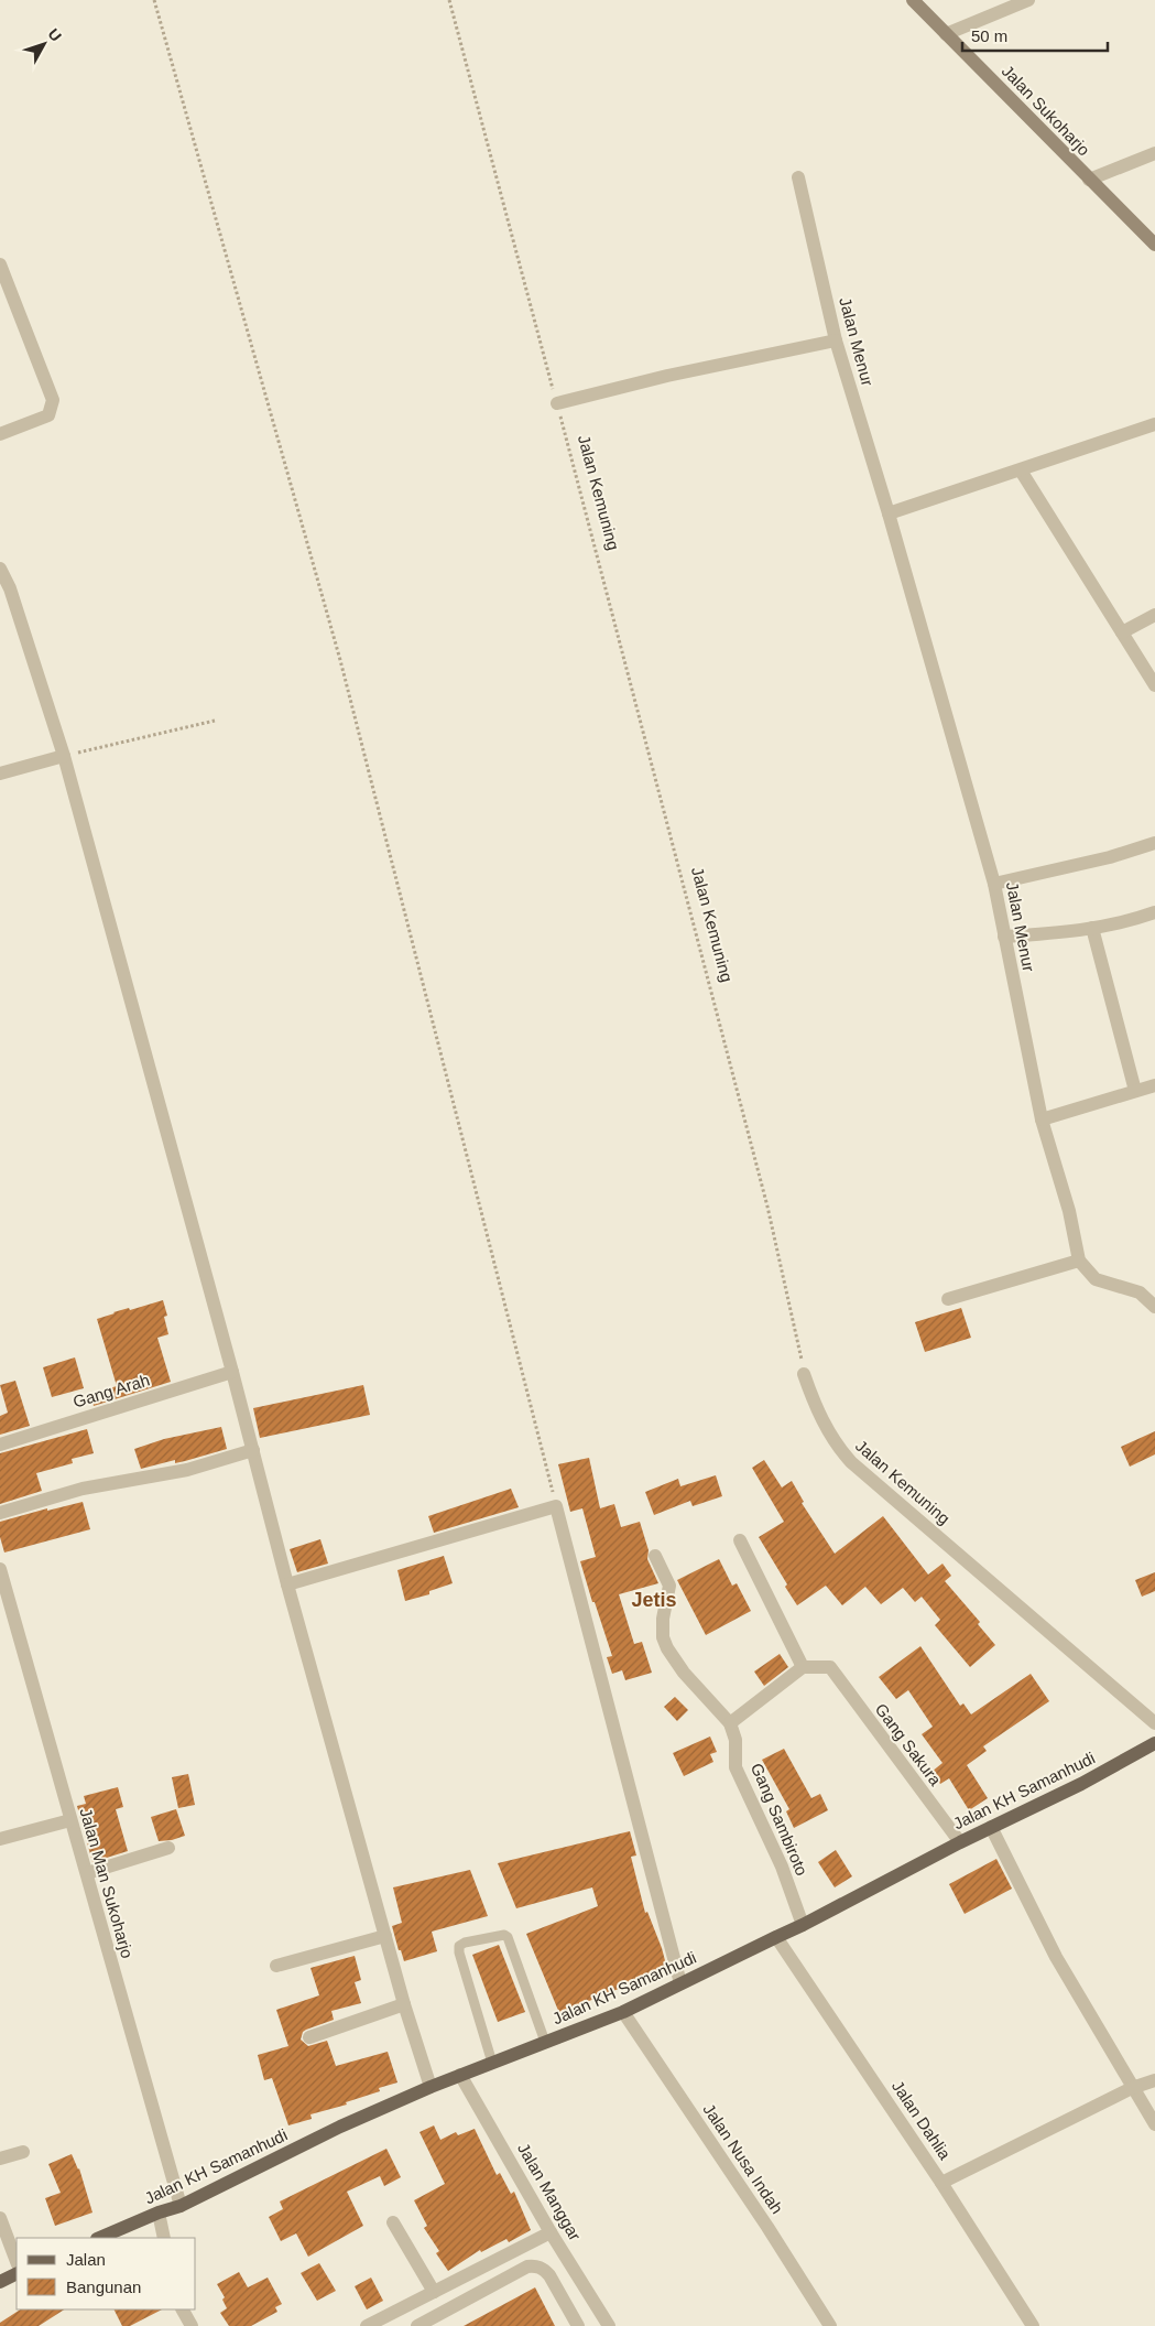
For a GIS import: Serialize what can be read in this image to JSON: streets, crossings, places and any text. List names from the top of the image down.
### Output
{
  "streets": {
    "main road": ["Jalan Sukoharjo", "Jalan KH Samanhudi"],
    "street": [
      "Jalan Menur",
      "Jalan Kemuning",
      "Gang Arah",
      "Gang Sakura",
      "Gang Sambiroto",
      "Jalan Man Sukoharjo",
      "Jalan Dahlia",
      "Jalan Nusa Indah",
      "Jalan Manggar"
    ]
  },
  "crossings": [
    ["Gang Sakura", "Jalan KH Samanhudi"],
    ["Jalan KH Samanhudi", "Gang Sambiroto"],
    ["Jalan KH Samanhudi", "Jalan Man Sukoharjo"],
    ["Jalan KH Samanhudi", "Jalan Dahlia"],
    ["Jalan KH Samanhudi", "Jalan Nusa Indah"],
    ["Jalan KH Samanhudi", "Jalan Manggar"]
  ],
  "districts": ["Jetis"],
  "legend": ["Jalan", "Bangunan"],
  "scale_bar": "50 m",
  "north": "top right"
}
